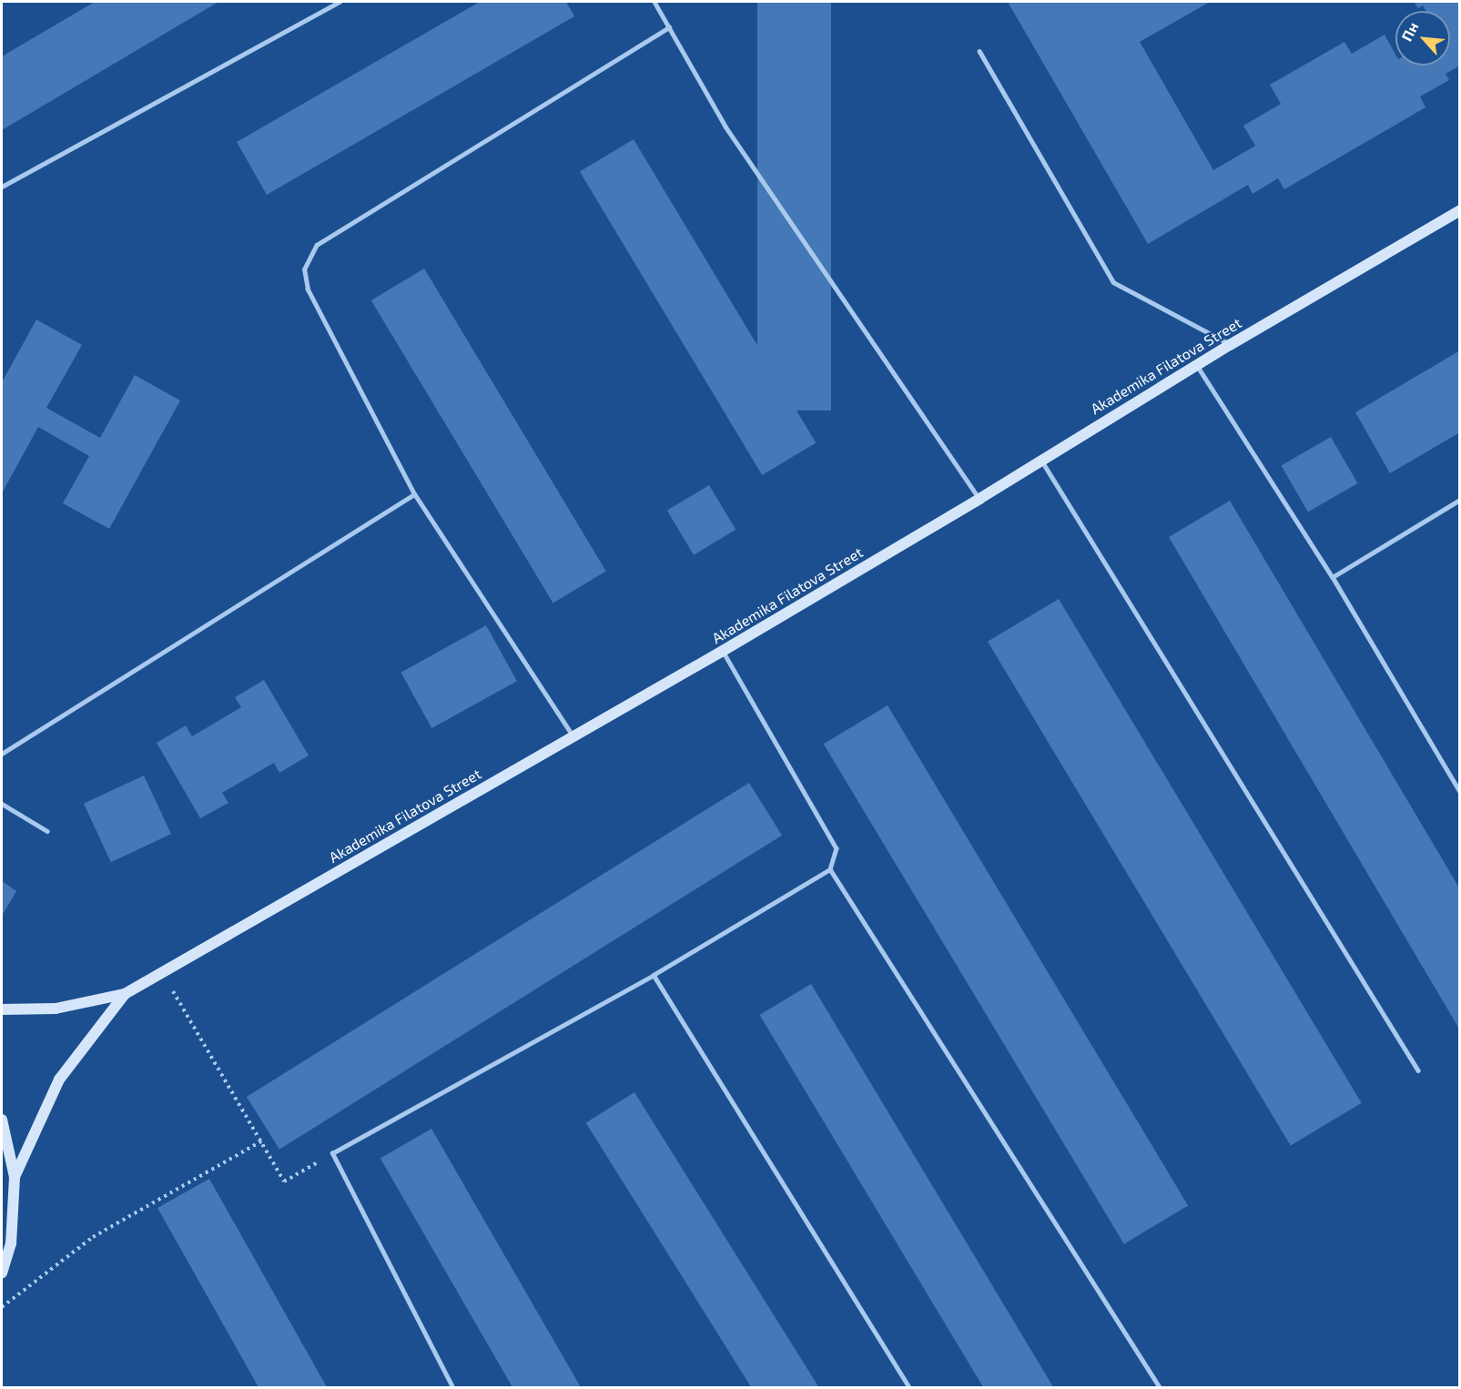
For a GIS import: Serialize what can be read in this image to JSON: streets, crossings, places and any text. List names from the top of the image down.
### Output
{
  "streets": {
    "main road": ["Akademika Filatova Street"]
  },
  "north": "top left"
}
